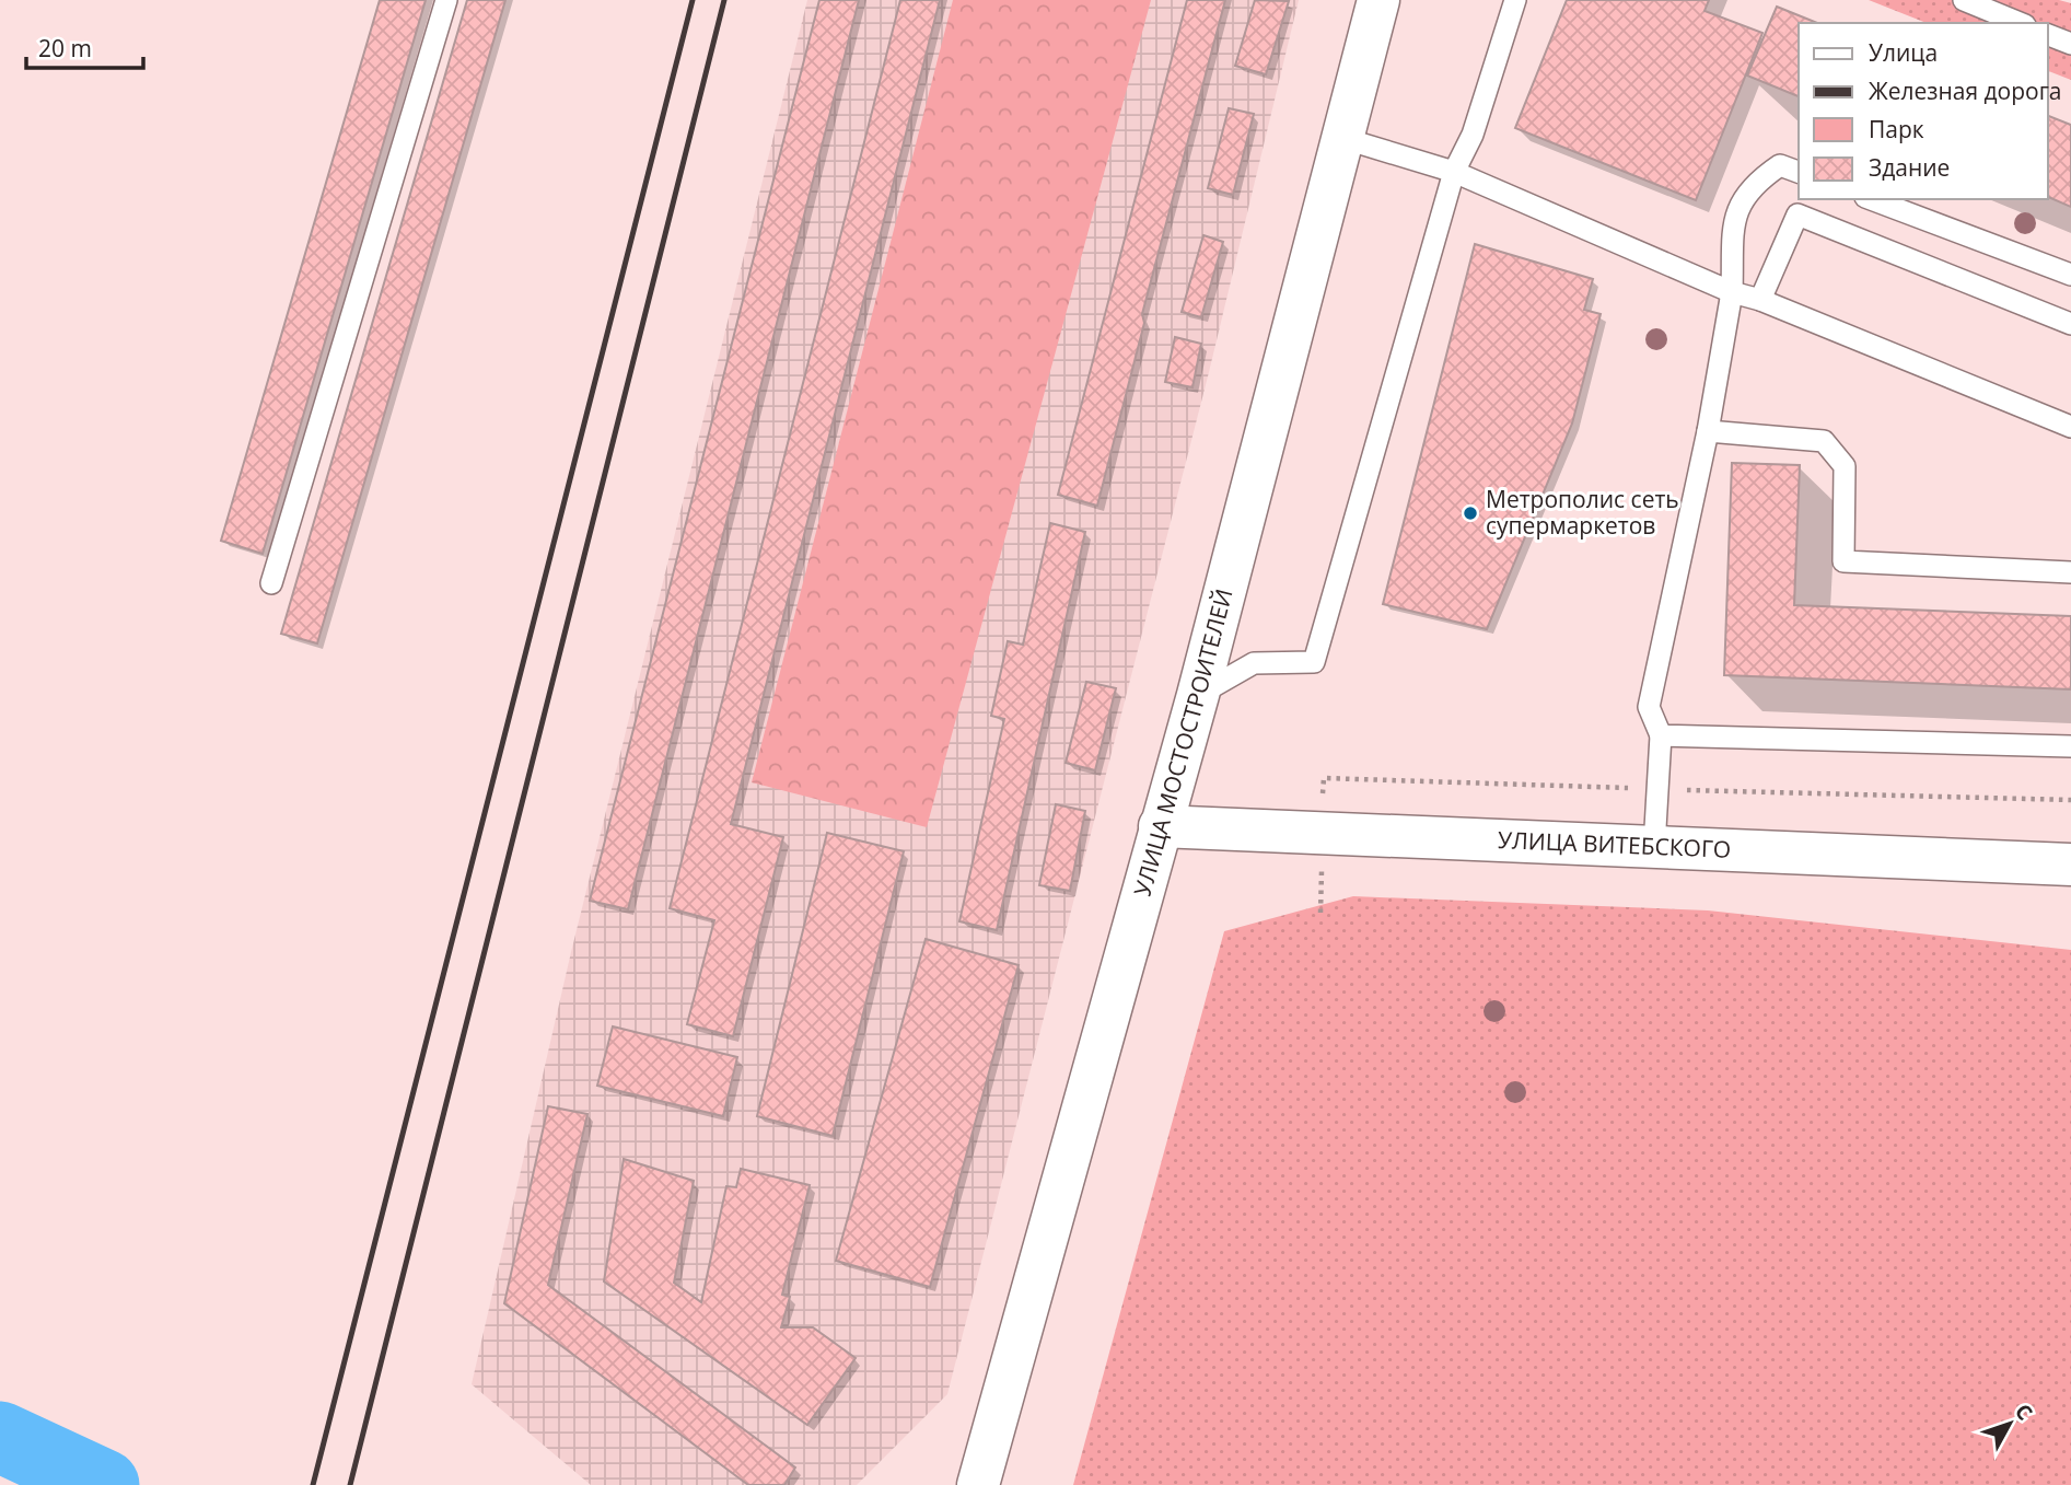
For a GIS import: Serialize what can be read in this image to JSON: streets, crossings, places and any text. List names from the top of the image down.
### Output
{
  "streets": {
    "main road": ["УЛИЦА МОСТОСТРОИТЕЛЕЙ", "УЛИЦА ВИТЕБСКОГО"]
  },
  "crossings": [
    ["УЛИЦА МОСТОСТРОИТЕЛЕЙ", "УЛИЦА ВИТЕБСКОГО"]
  ],
  "places": ["Метрополис cеть супермаркетов"],
  "legend": [
    "Улица",
    "Железная дорога",
    "Парк",
    "Здание"
  ],
  "scale_bar": "20 m",
  "north": "top right"
}
